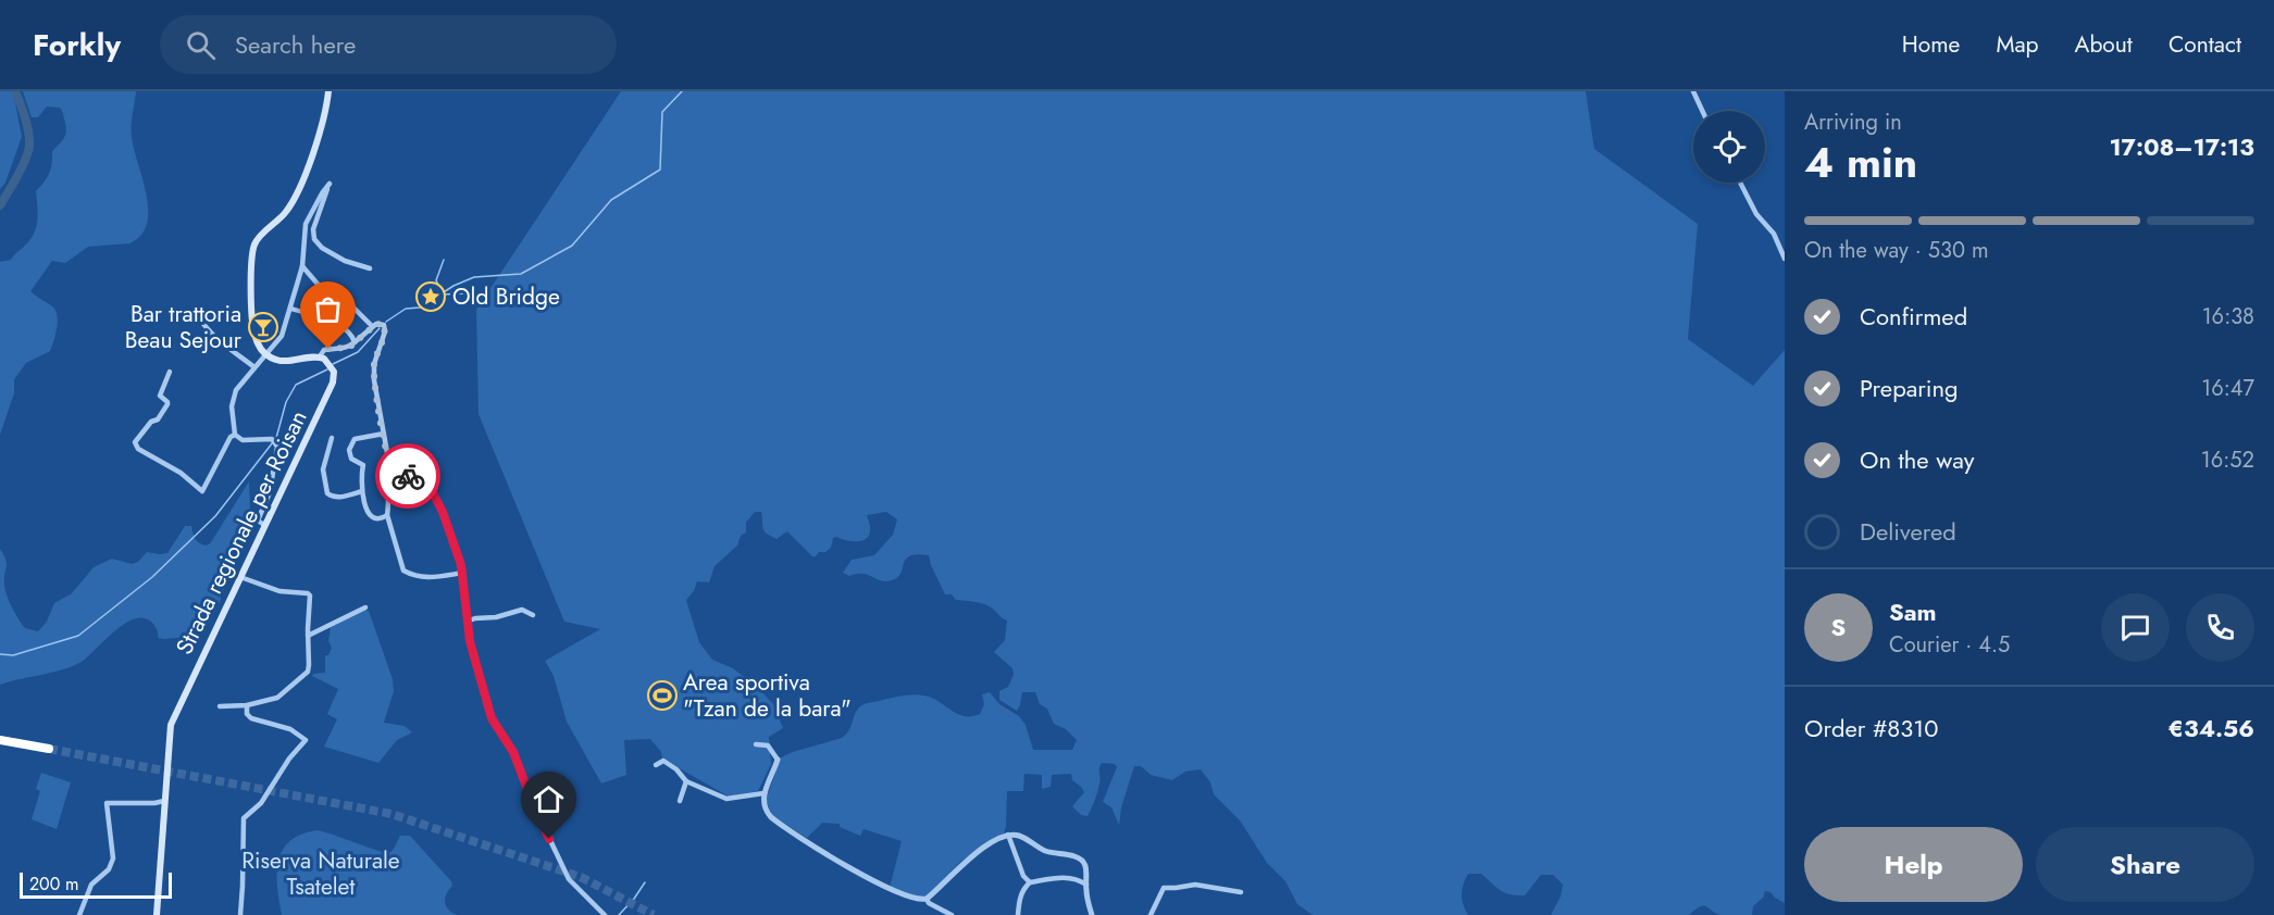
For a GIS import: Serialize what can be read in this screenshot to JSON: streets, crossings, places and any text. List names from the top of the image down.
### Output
{
  "streets": {
    "main road": ["Strada regionale per Roisan"]
  },
  "parks": ["Riserva Naturale Tsatelet"],
  "places": {
    "place": ["Old Bridge"],
    "bar": ["Bar trattoria Beau Sejour"],
    "sports": ["Area sportiva \"Tzan de la bara\""]
  },
  "scale_bar": "200 m",
  "page": {
    "header": "Forkly",
    "search": "Search here",
    "nav": [
      "Home",
      "Map",
      "About",
      "Contact"
    ],
    "heading": ["4 min", "Arriving in", "17:08–17:13"],
    "panel": [
      "Sam",
      "Courier · 4.5",
      "Order #8310",
      "€34.56"
    ],
    "bar": "On the way · 530 m",
    "list": [
      ["Confirmed", "16:38"],
      ["Preparing", "16:47"],
      ["On the way", "16:52"],
      "Delivered"
    ],
    "round": "S",
    "buttons": ["Help", "Share"],
    "scale": "200 m"
  }
}
